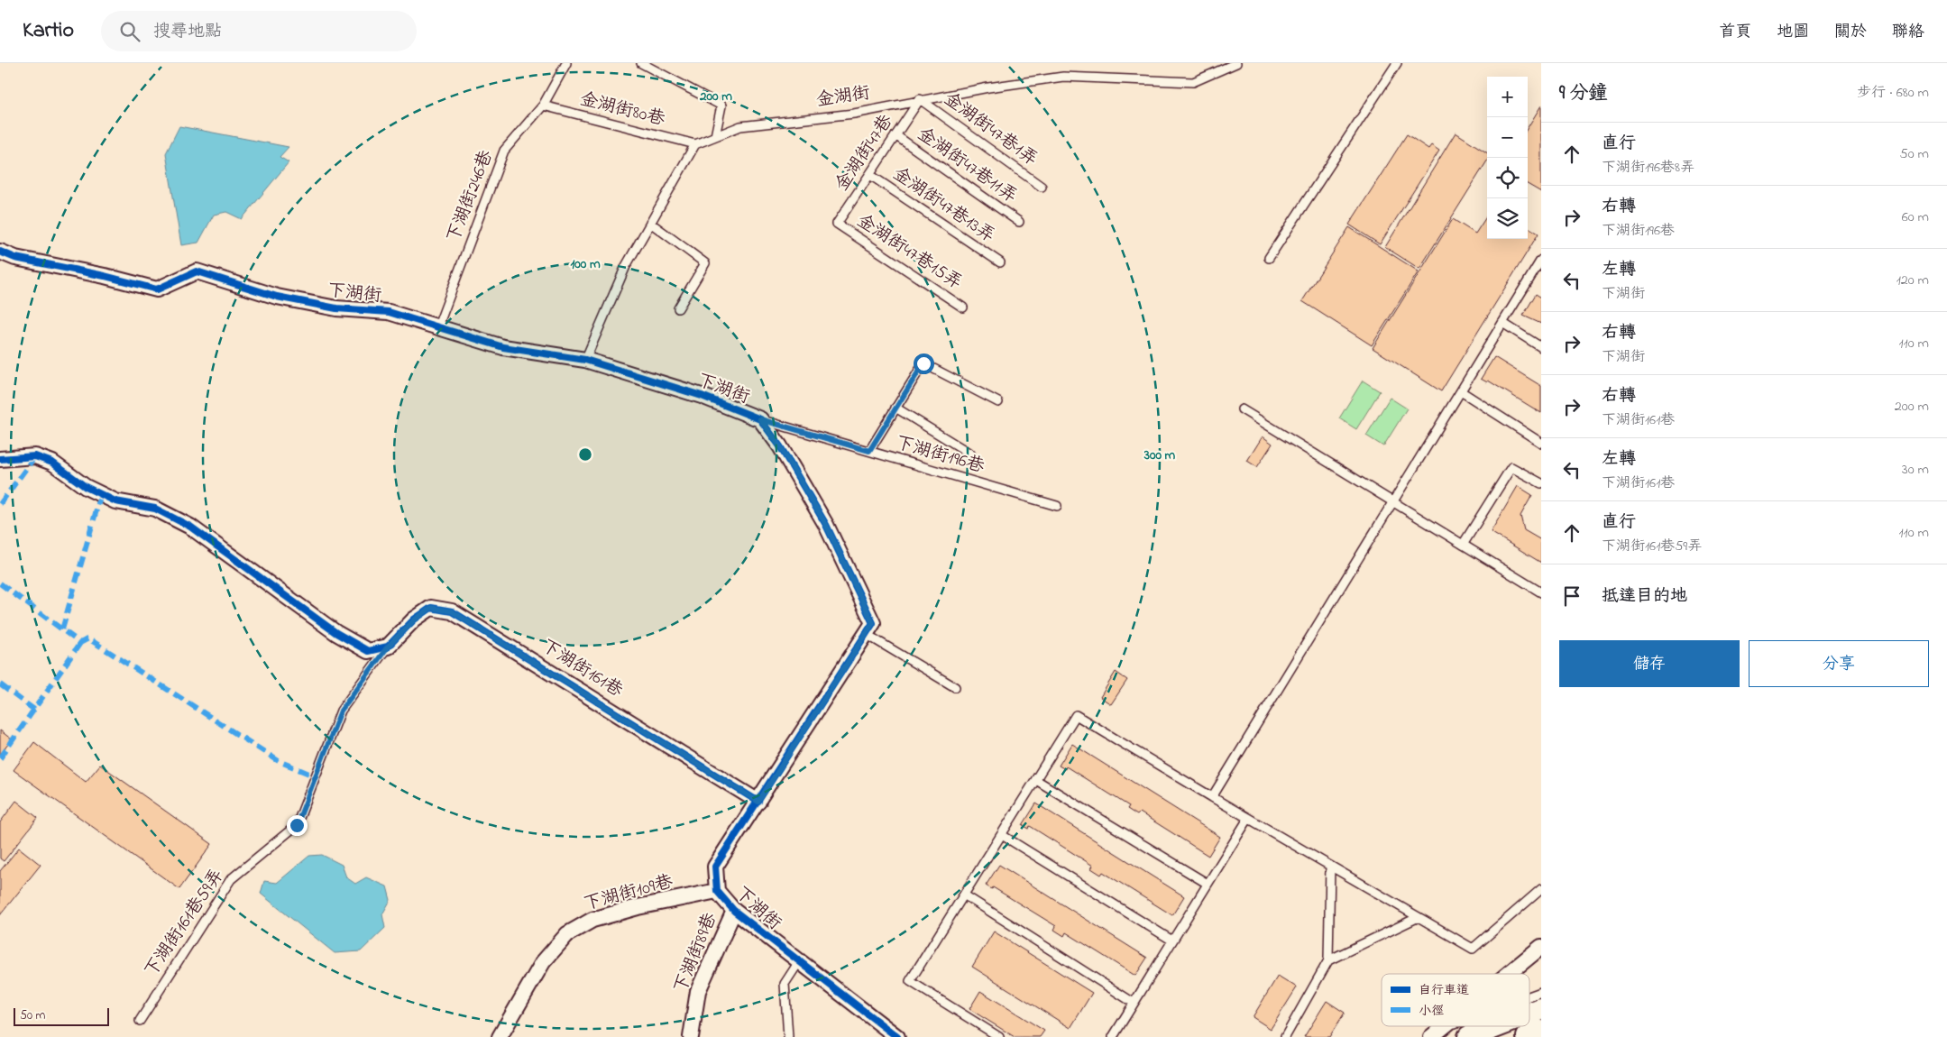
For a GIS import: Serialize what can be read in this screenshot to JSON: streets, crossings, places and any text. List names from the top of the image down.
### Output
{
  "streets": {
    "street": [
      "下湖街",
      "下湖街161巷",
      "下湖街109巷",
      "下湖街89巷"
    ],
    "lane": [
      "金湖街",
      "金湖街80巷",
      "金湖街47巷1弄",
      "金湖街47巷",
      "金湖街47巷11弄",
      "下湖街246巷",
      "金湖街47巷13弄",
      "金湖街47巷15弄",
      "下湖街196巷",
      "下湖街161巷59弄"
    ]
  },
  "crossings": [
    ["金湖街", "金湖街80巷"],
    ["金湖街", "金湖街47巷1弄"],
    ["金湖街", "金湖街47巷"],
    ["金湖街80巷", "下湖街246巷"],
    ["金湖街47巷1弄", "金湖街47巷"],
    ["金湖街47巷", "金湖街47巷11弄"],
    ["金湖街47巷", "金湖街47巷13弄"],
    ["金湖街47巷", "金湖街47巷15弄"],
    ["下湖街246巷", "下湖街"],
    ["下湖街", "下湖街196巷"],
    ["下湖街", "下湖街161巷"],
    ["下湖街", "下湖街109巷"],
    ["下湖街", "下湖街89巷"],
    ["下湖街161巷", "下湖街161巷59弄"]
  ],
  "legend": ["自行車道", "小徑"],
  "scale_bar": "50 m",
  "page": {
    "header": "Kartio",
    "search": "搜尋地點",
    "nav": [
      "首頁",
      "地圖",
      "關於",
      "聯絡"
    ],
    "heading": ["9 分鐘", "步行 · 680 m"],
    "map_buttons": ["+", "−"],
    "list": [
      ["直行", "下湖街196巷8弄", "50 m"],
      ["右轉", "下湖街196巷", "60 m"],
      ["左轉", "下湖街", "120 m"],
      ["右轉", "下湖街", "110 m"],
      ["右轉", "下湖街161巷", "200 m"],
      ["左轉", "下湖街161巷", "30 m"],
      ["直行", "下湖街161巷59弄", "110 m"],
      "抵達目的地"
    ],
    "buttons": ["儲存", "分享"],
    "scale": "50 m"
  },
  "rings": ["200 m", "100 m", "300 m"]
}
